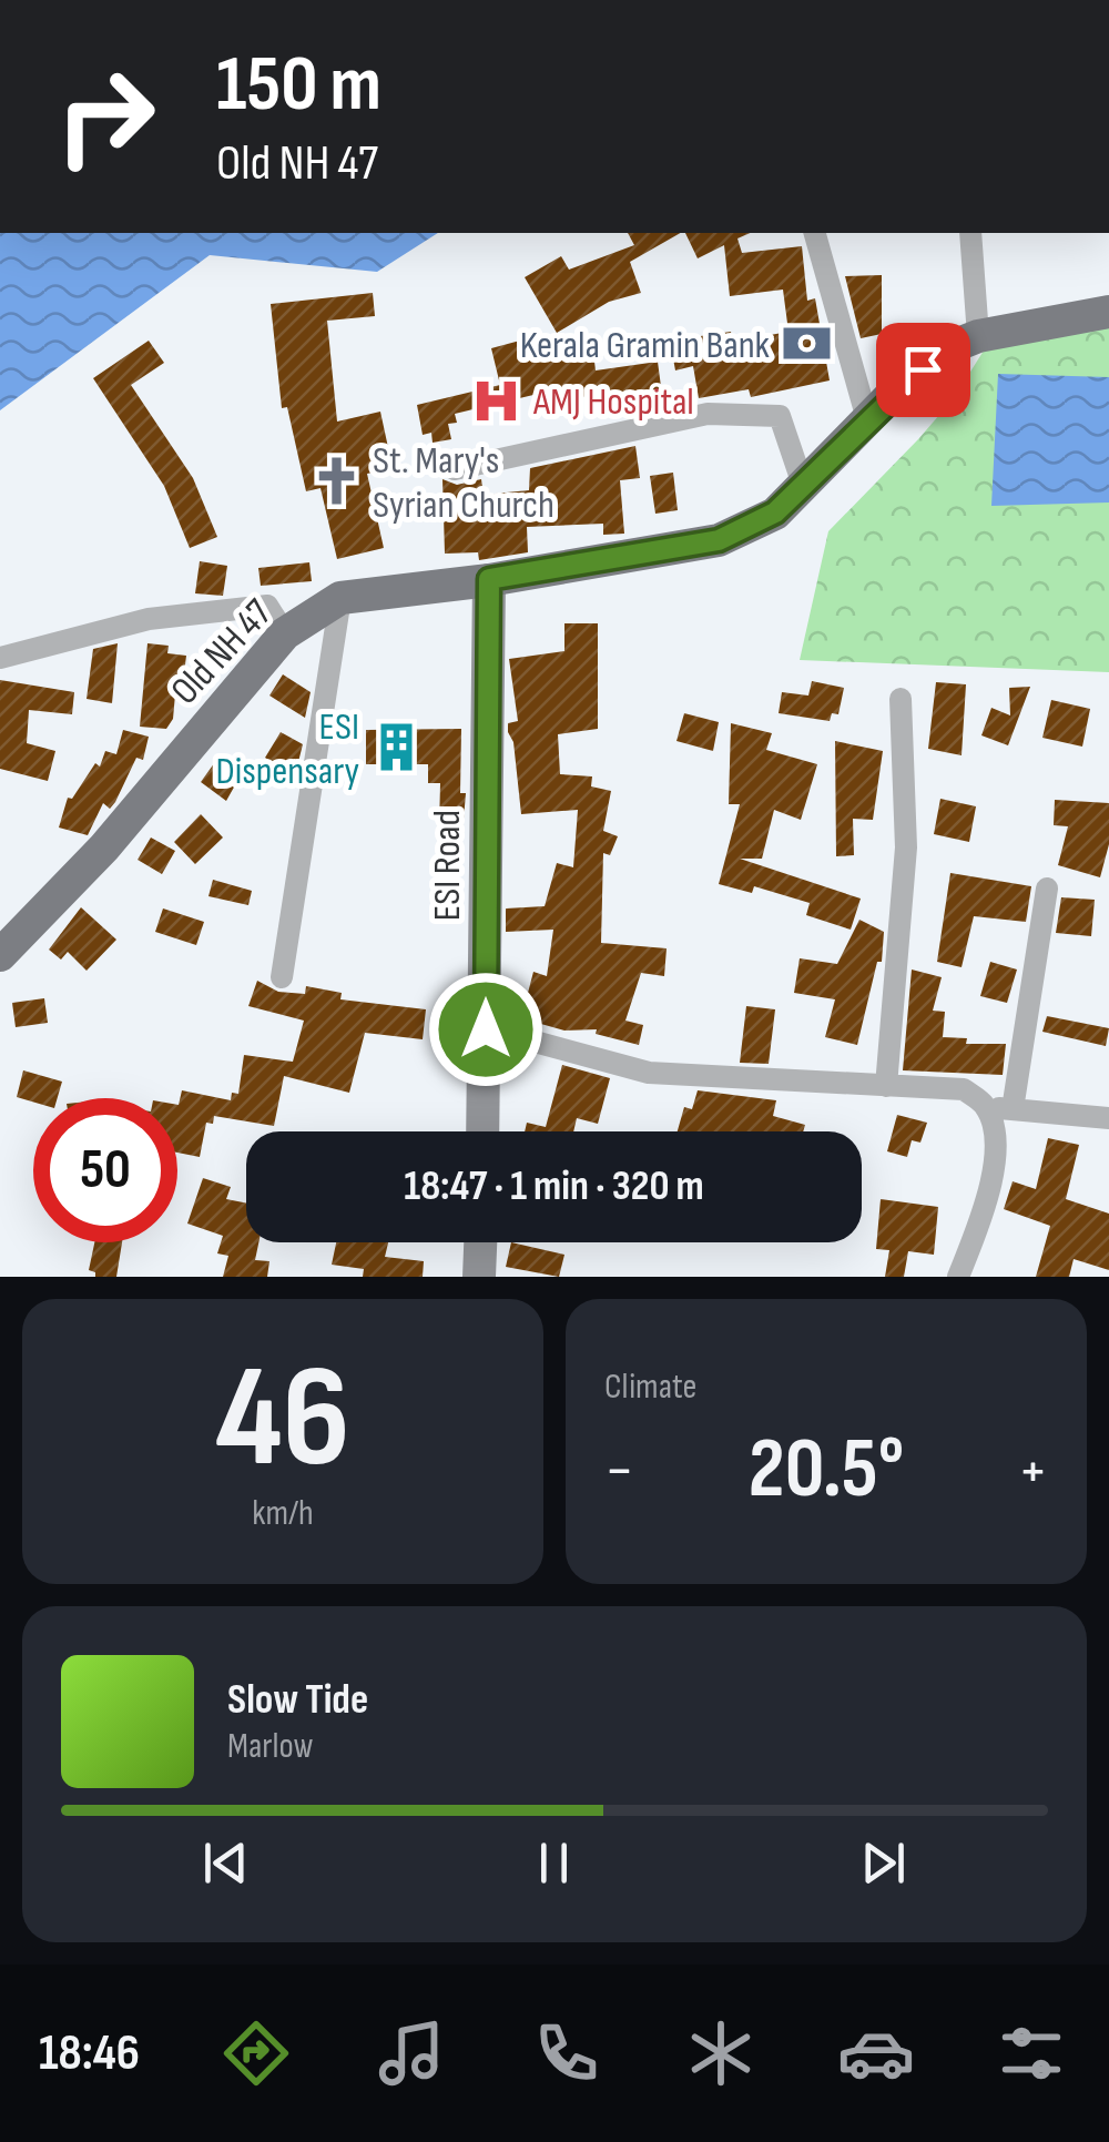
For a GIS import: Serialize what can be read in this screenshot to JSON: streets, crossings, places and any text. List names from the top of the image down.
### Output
{
  "streets": {
    "main road": ["Old NH 47", "ESI Road"]
  },
  "crossings": [
    ["Old NH 47", "ESI Road"]
  ],
  "places": {
    "bank": ["Kerala Gramin Bank"],
    "hospital": ["AMJ Hospital"],
    "church": ["St. Mary's Syrian Church"],
    "building": ["ESI Dispensary"]
  },
  "page": {
    "turn": ["150 m", "Old NH 47"],
    "limit": "50",
    "trip": "18:47 · 1 min · 320 m",
    "tile": [
      ["46", "km/h"],
      "Climate"
    ],
    "heat": ["−", "20.5°", "+"],
    "song": ["Slow Tide", "Marlow"],
    "tabs": "18:46"
  }
}
